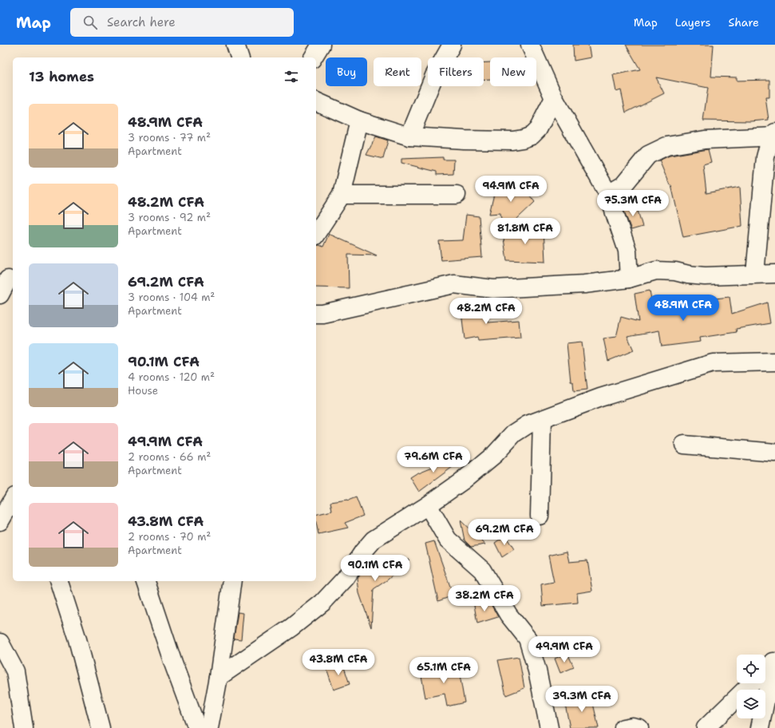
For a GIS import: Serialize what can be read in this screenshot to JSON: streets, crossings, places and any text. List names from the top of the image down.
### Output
{
  "page": {
    "header": "Map",
    "search": "Search here",
    "nav": ["Map", "Layers", "Share"],
    "chip": [
      "Buy",
      "Rent",
      "Filters",
      "New"
    ],
    "heading": "13 homes",
    "list": [
      {
        "name": "48.9M CFA",
        "note": "3 rooms · 77 m² · Apartment"
      },
      {
        "name": "48.2M CFA",
        "note": "3 rooms · 92 m² · Apartment"
      },
      {
        "name": "69.2M CFA",
        "note": "3 rooms · 104 m² · Apartment"
      },
      {
        "name": "90.1M CFA",
        "note": "4 rooms · 120 m² · House"
      },
      {
        "name": "49.9M CFA",
        "note": "2 rooms · 66 m² · Apartment"
      },
      {
        "name": "43.8M CFA",
        "note": "2 rooms · 70 m² · Apartment"
      }
    ],
    "price": [
      "94.9M CFA",
      "75.3M CFA",
      "81.8M CFA",
      "48.9M CFA",
      "48.2M CFA",
      "79.6M CFA",
      "69.2M CFA",
      "90.1M CFA",
      "38.2M CFA",
      "49.9M CFA",
      "43.8M CFA",
      "65.1M CFA",
      "39.3M CFA"
    ]
  }
}
